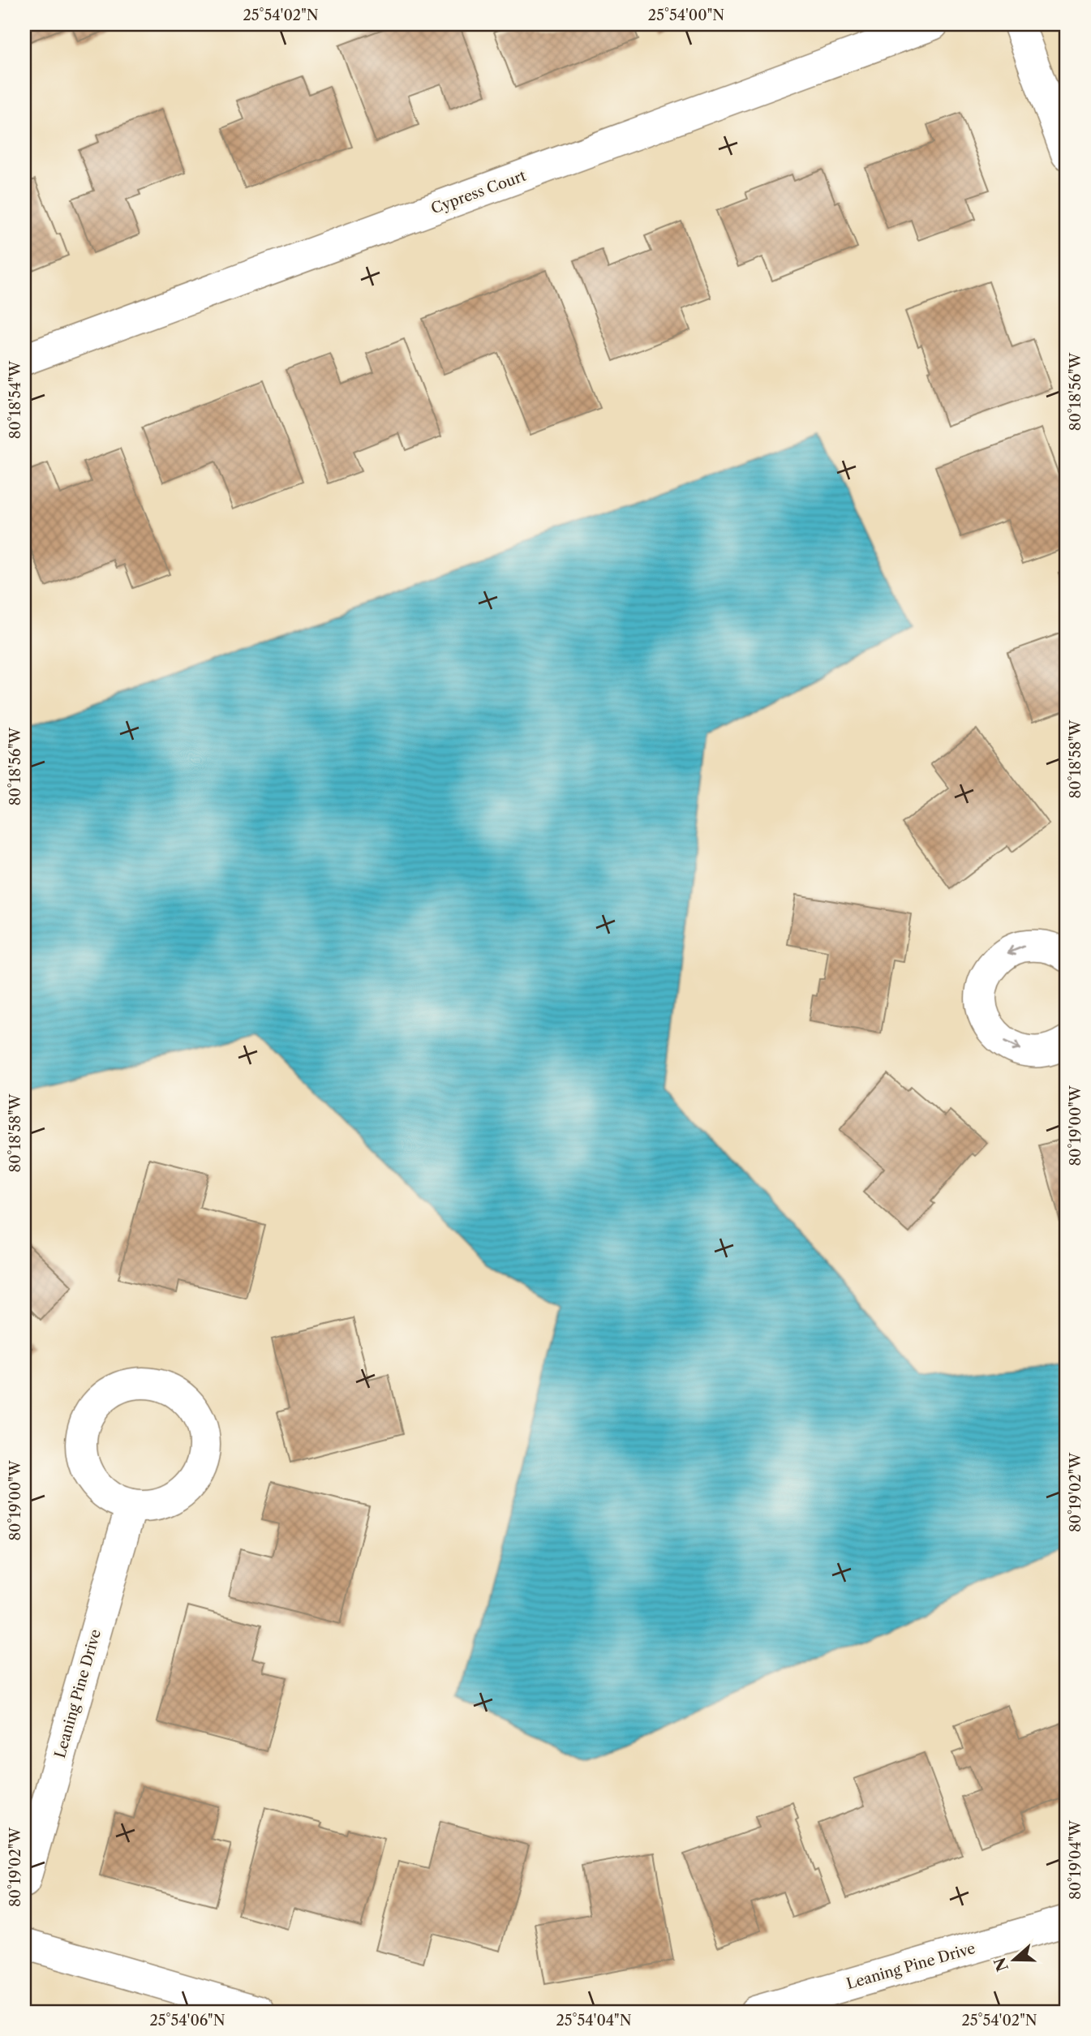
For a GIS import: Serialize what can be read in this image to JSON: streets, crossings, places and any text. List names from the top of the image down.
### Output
{
  "streets": {
    "street": ["Cypress Court", "Leaning Pine Drive"]
  },
  "north": "left",
  "coordinates": [
    "25°54'02\"N",
    "25°54'00\"N",
    "80°18'56\"W",
    "80°18'54\"W",
    "80°18'58\"W",
    "80°19'00\"W",
    "80°19'02\"W",
    "80°19'04\"W",
    "25°54'06\"N",
    "25°54'04\"N"
  ]
}
